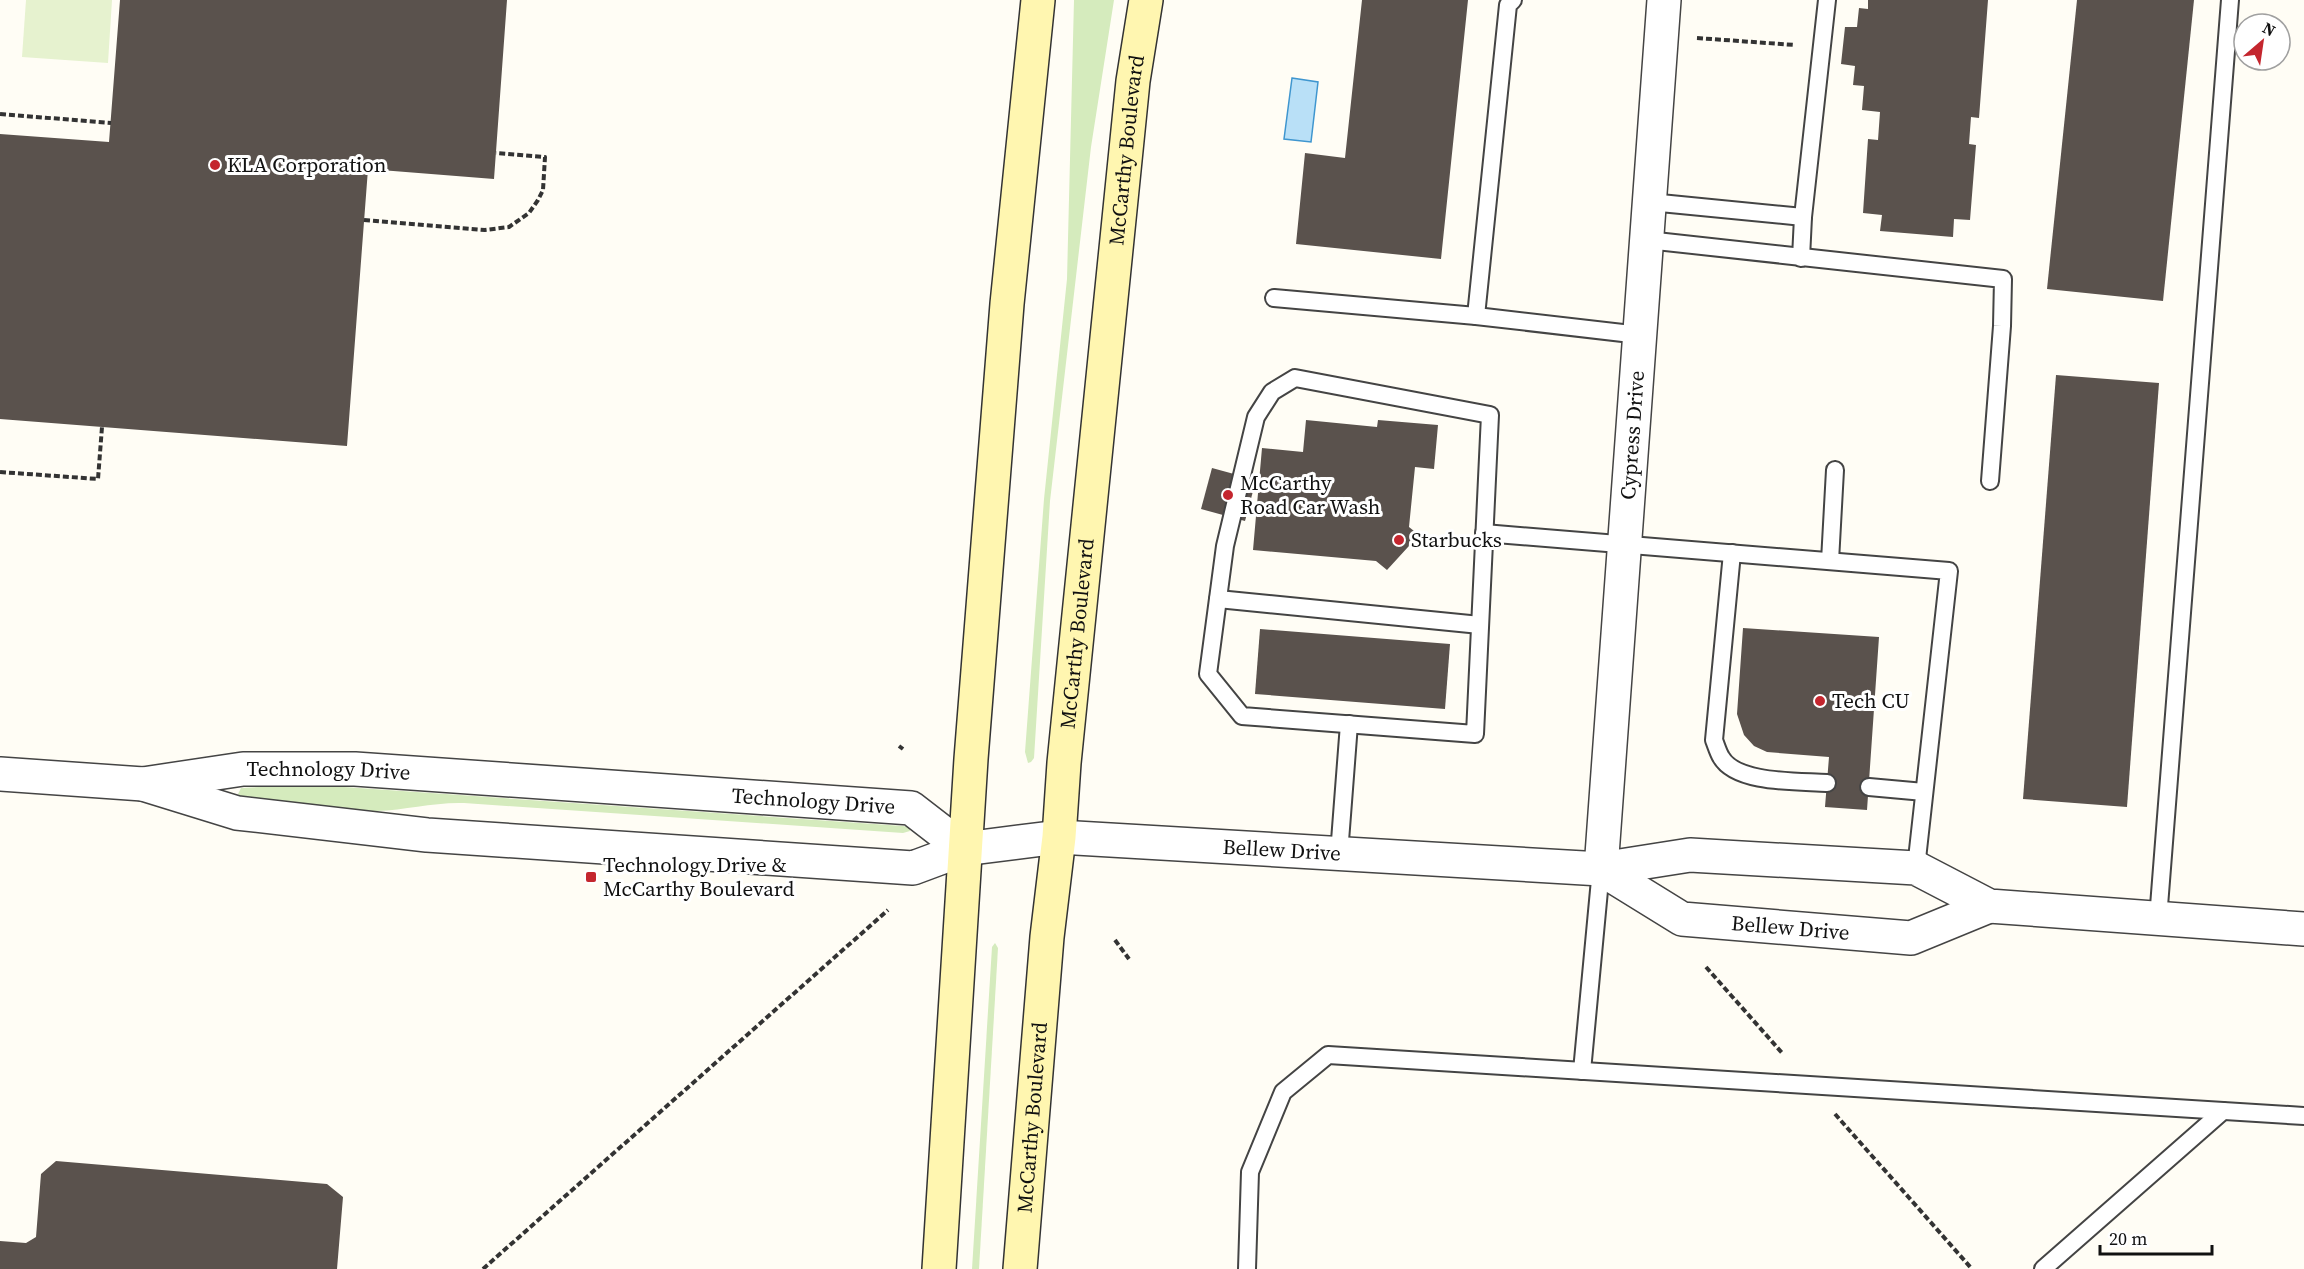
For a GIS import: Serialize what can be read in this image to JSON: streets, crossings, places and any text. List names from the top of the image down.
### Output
{
  "streets": {
    "main road": ["McCarthy Boulevard"],
    "street": ["Cypress Drive", "Technology Drive", "Bellew Drive"]
  },
  "crossings": [
    ["McCarthy Boulevard", "Bellew Drive"],
    ["Cypress Drive", "Bellew Drive"],
    ["Technology Drive", "Bellew Drive"]
  ],
  "places": {
    "other": [
      "KLA Corporation",
      "McCarthy Road Car Wash",
      "Starbucks",
      "Tech CU"
    ],
    "transit": ["Technology Drive & McCarthy Boulevard"]
  },
  "scale_bar": "20 m",
  "north": "top right"
}
